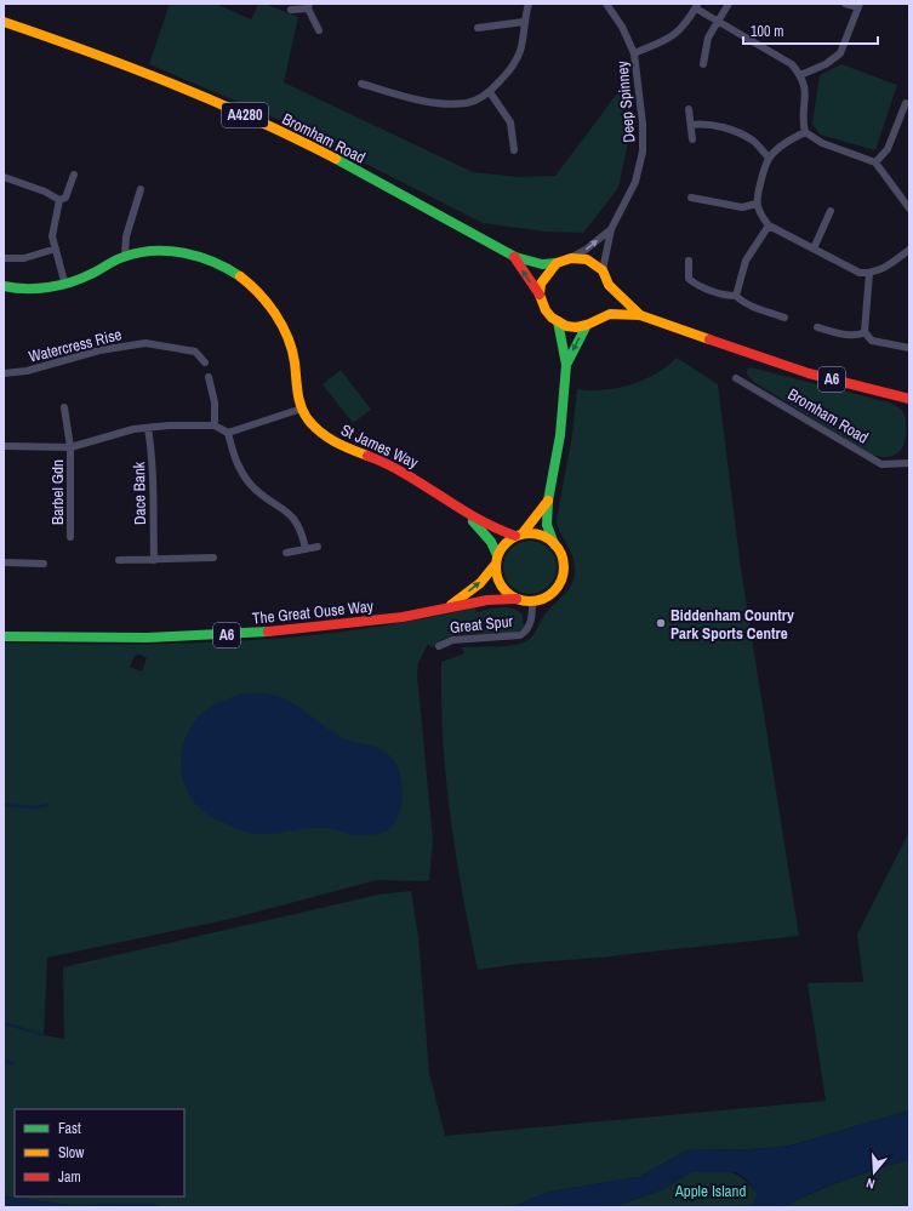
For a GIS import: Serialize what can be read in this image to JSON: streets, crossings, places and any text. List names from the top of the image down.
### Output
{
  "streets": {
    "main road": [
      "A4280",
      "Bromham Road",
      "A6",
      "St James Way",
      "The Great Ouse Way"
    ],
    "street": [
      "Deep Spinney",
      "Watercress Rise",
      "Barbel Gdn",
      "Dace Bank",
      "Great Spur"
    ]
  },
  "crossings": [
    ["Deep Spinney", "Bromham Road"],
    ["Deep Spinney", "A6"],
    ["Bromham Road", "A6"],
    ["A6", "The Great Ouse Way"],
    ["A6", "Great Spur"],
    ["The Great Ouse Way", "Great Spur"]
  ],
  "parks": ["Apple Island"],
  "places": ["Biddenham Country Park Sports Centre"],
  "legend": ["Fast", "Slow", "Jam"],
  "scale_bar": "100 m",
  "north": "bottom"
}
